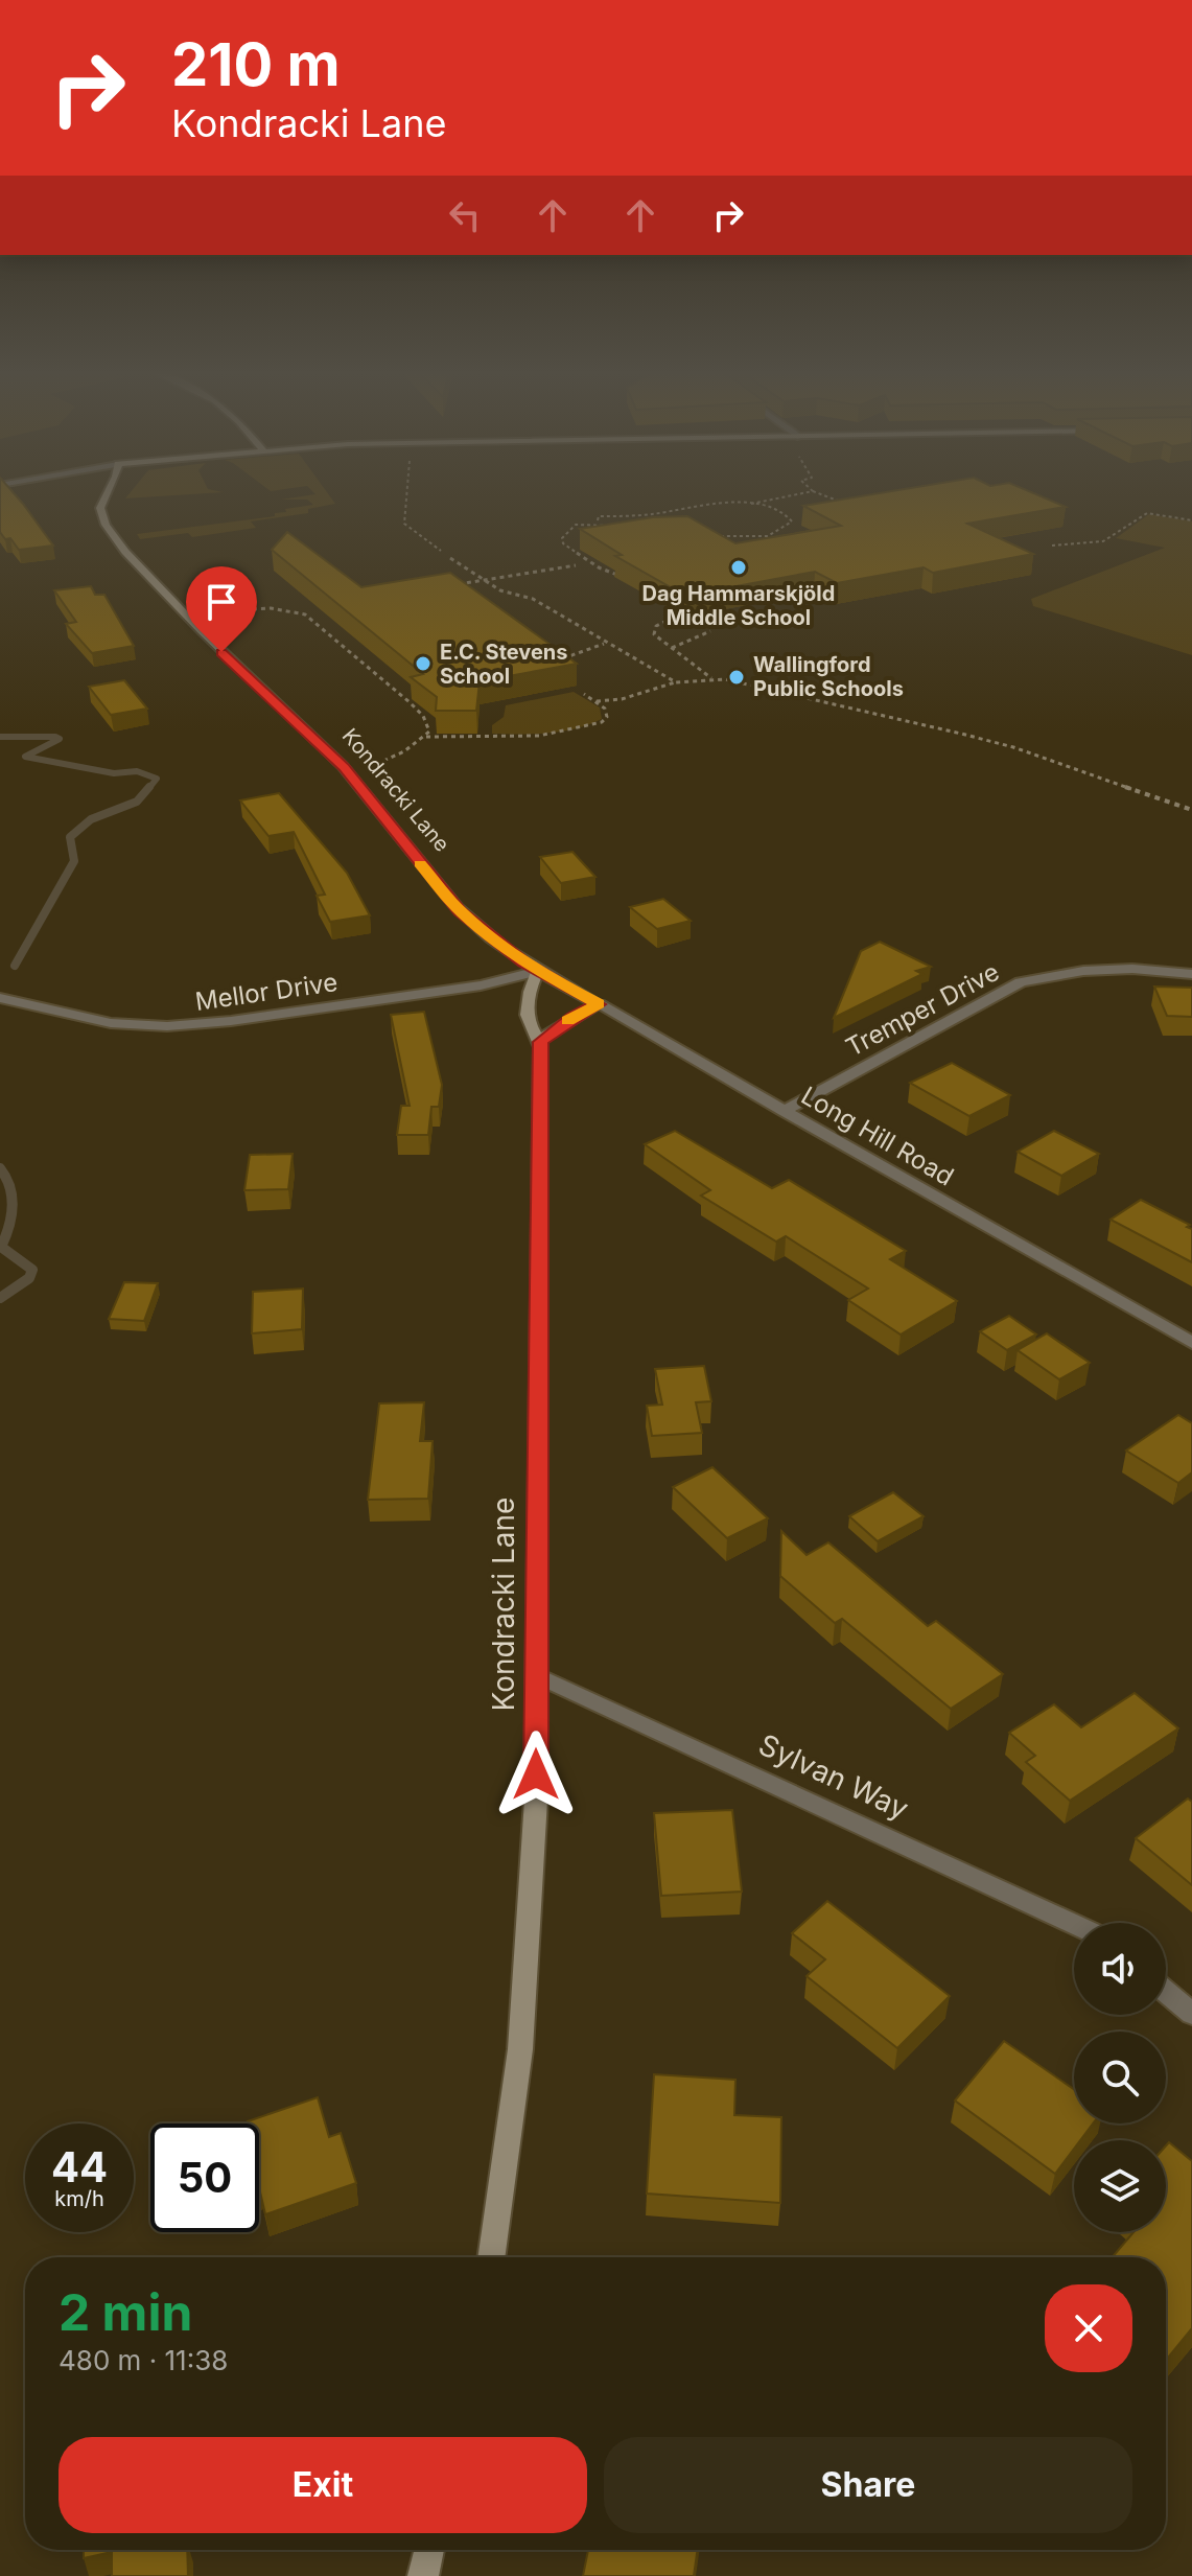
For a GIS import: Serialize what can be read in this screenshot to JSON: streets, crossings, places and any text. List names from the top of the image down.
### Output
{
  "streets": {
    "main road": ["Kondracki Lane", "Long Hill Road"],
    "street": ["Mellor Drive", "Tremper Drive", "Sylvan Way"]
  },
  "crossings": [
    ["Kondracki Lane", "Mellor Drive"],
    ["Kondracki Lane", "Long Hill Road"],
    ["Kondracki Lane", "Sylvan Way"],
    ["Mellor Drive", "Long Hill Road"],
    ["Tremper Drive", "Long Hill Road"]
  ],
  "places": ["Dag Hammarskjöld Middle School", "E.C. Stevens School", "Wallingford Public Schools"],
  "page": {
    "turn": ["210 m", "Kondracki Lane"],
    "speed": "44 km/h",
    "limit": "50",
    "heading": ["2 min", "480 m · 11:38"],
    "buttons": ["Exit", "Share"]
  }
}
